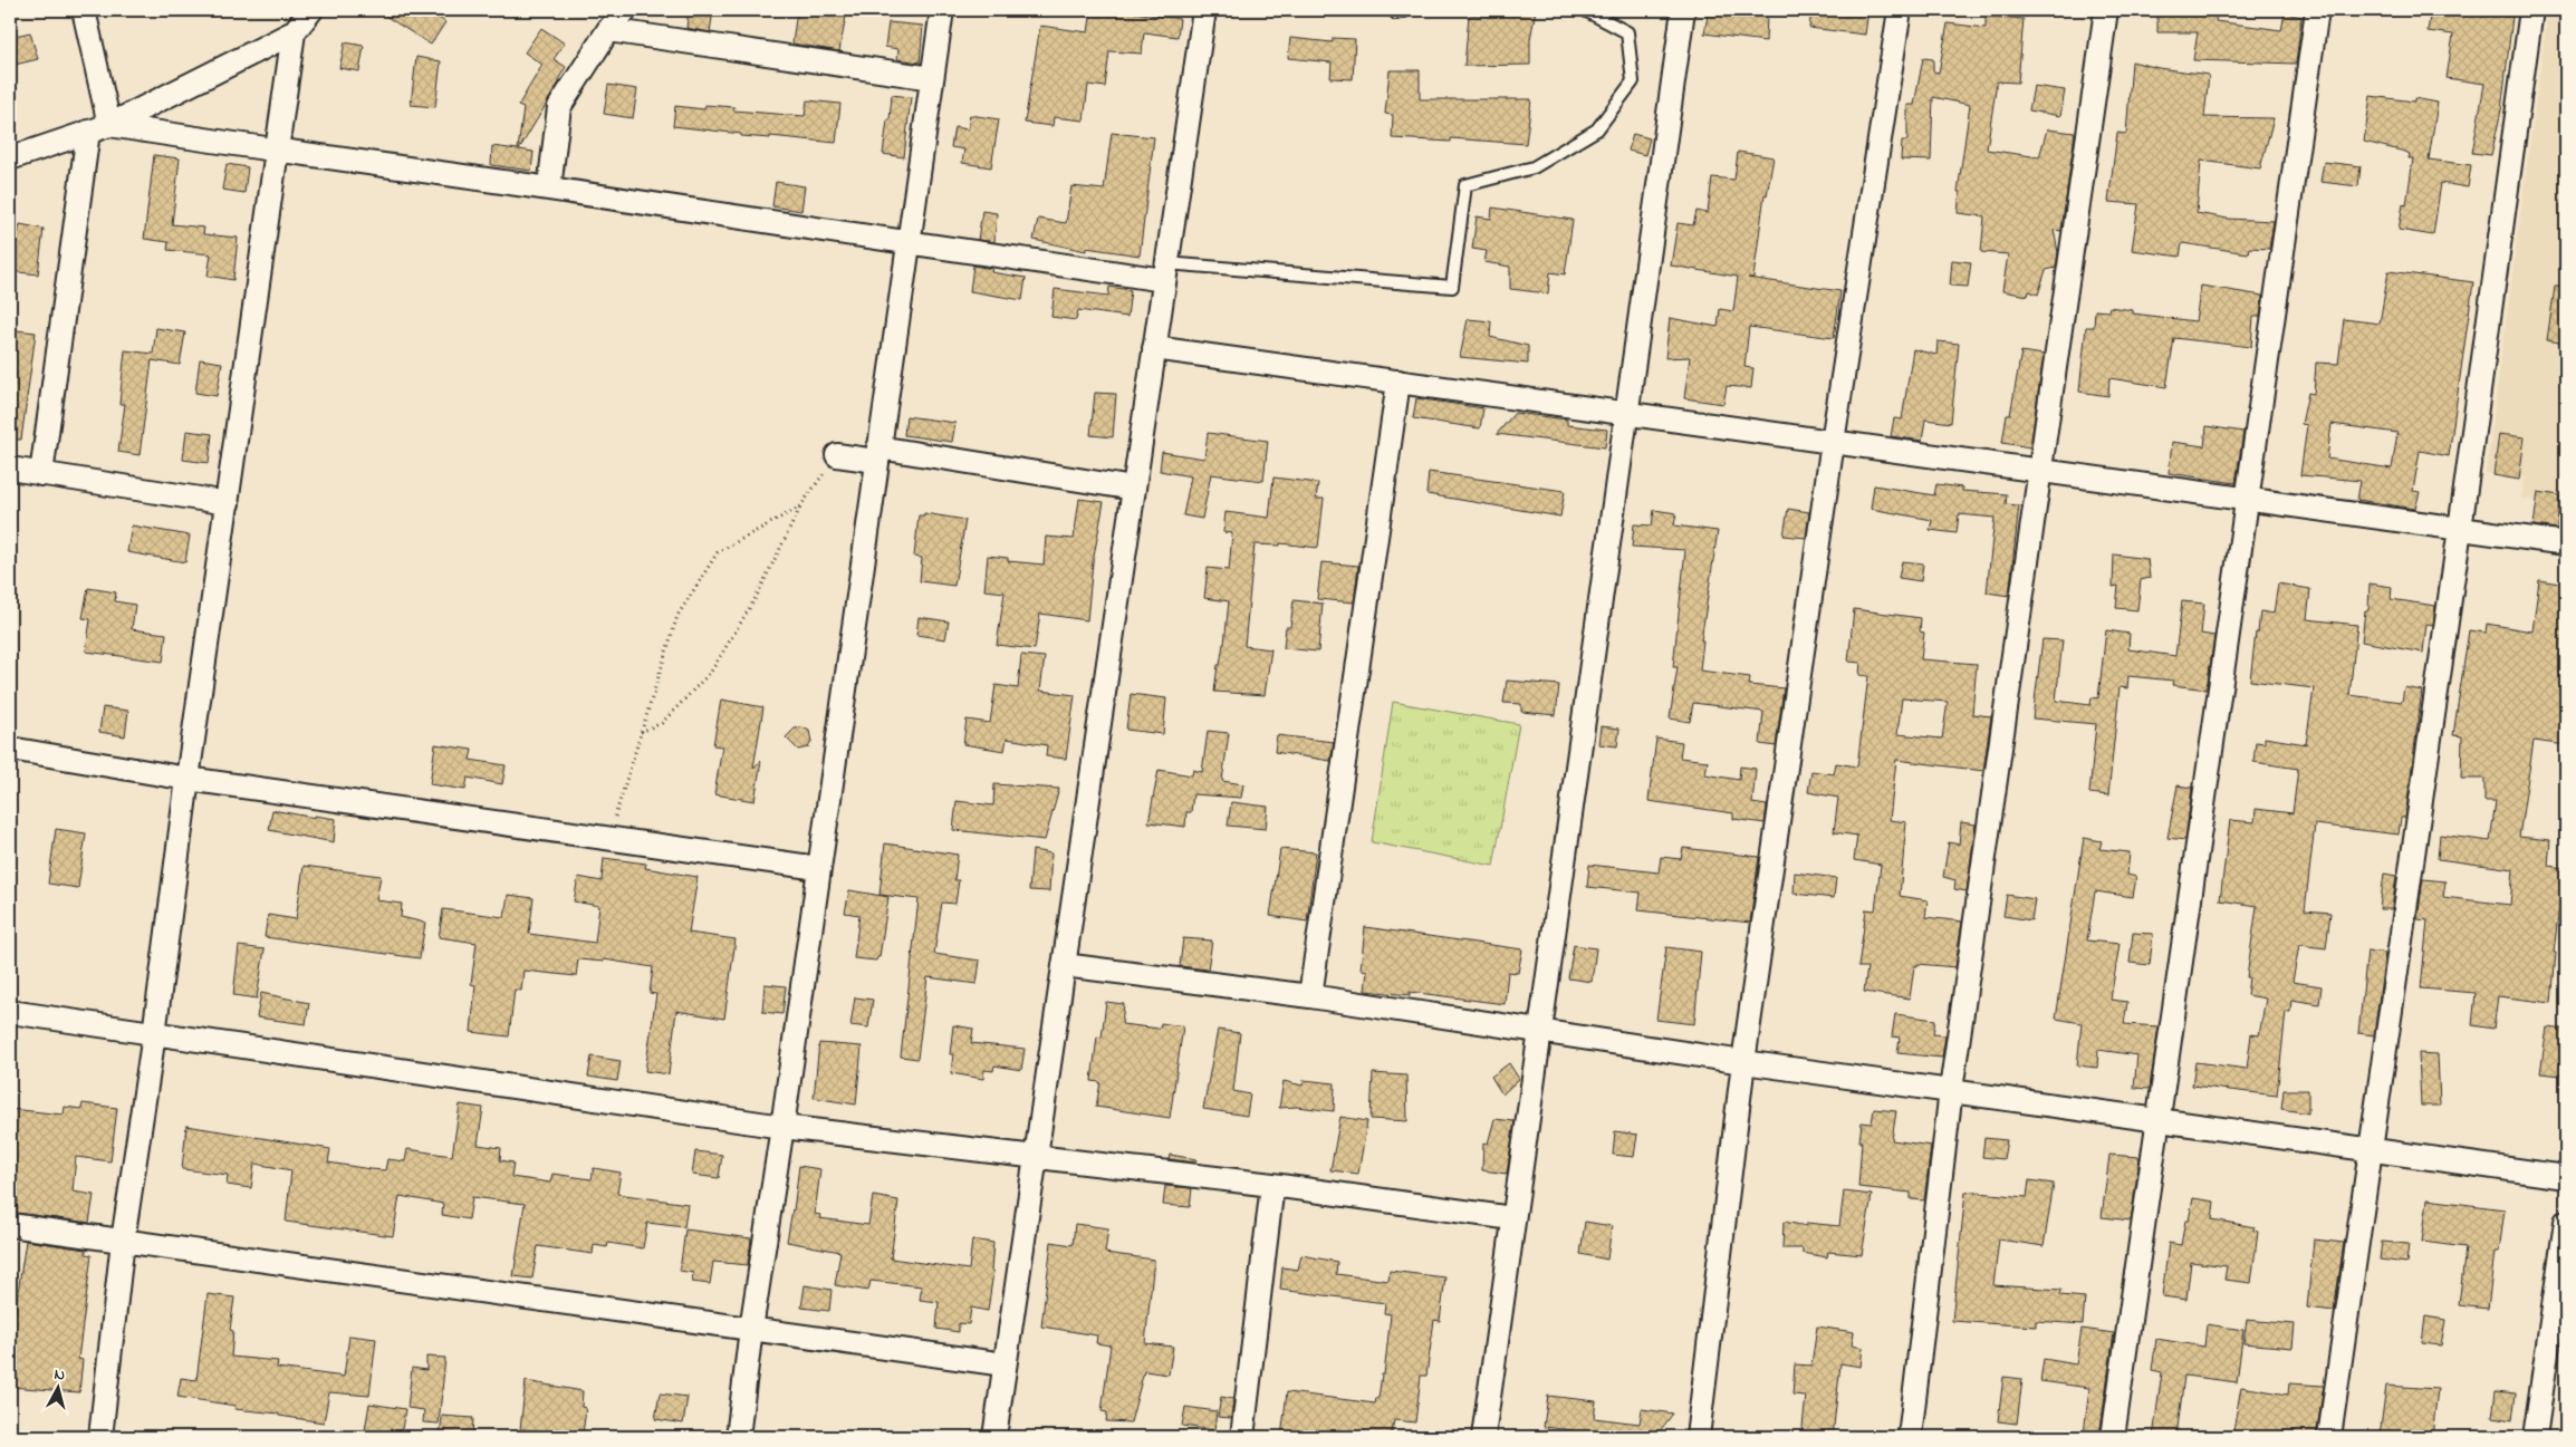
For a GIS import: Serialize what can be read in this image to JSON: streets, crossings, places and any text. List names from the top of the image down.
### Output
{
  "north": "top"
}
